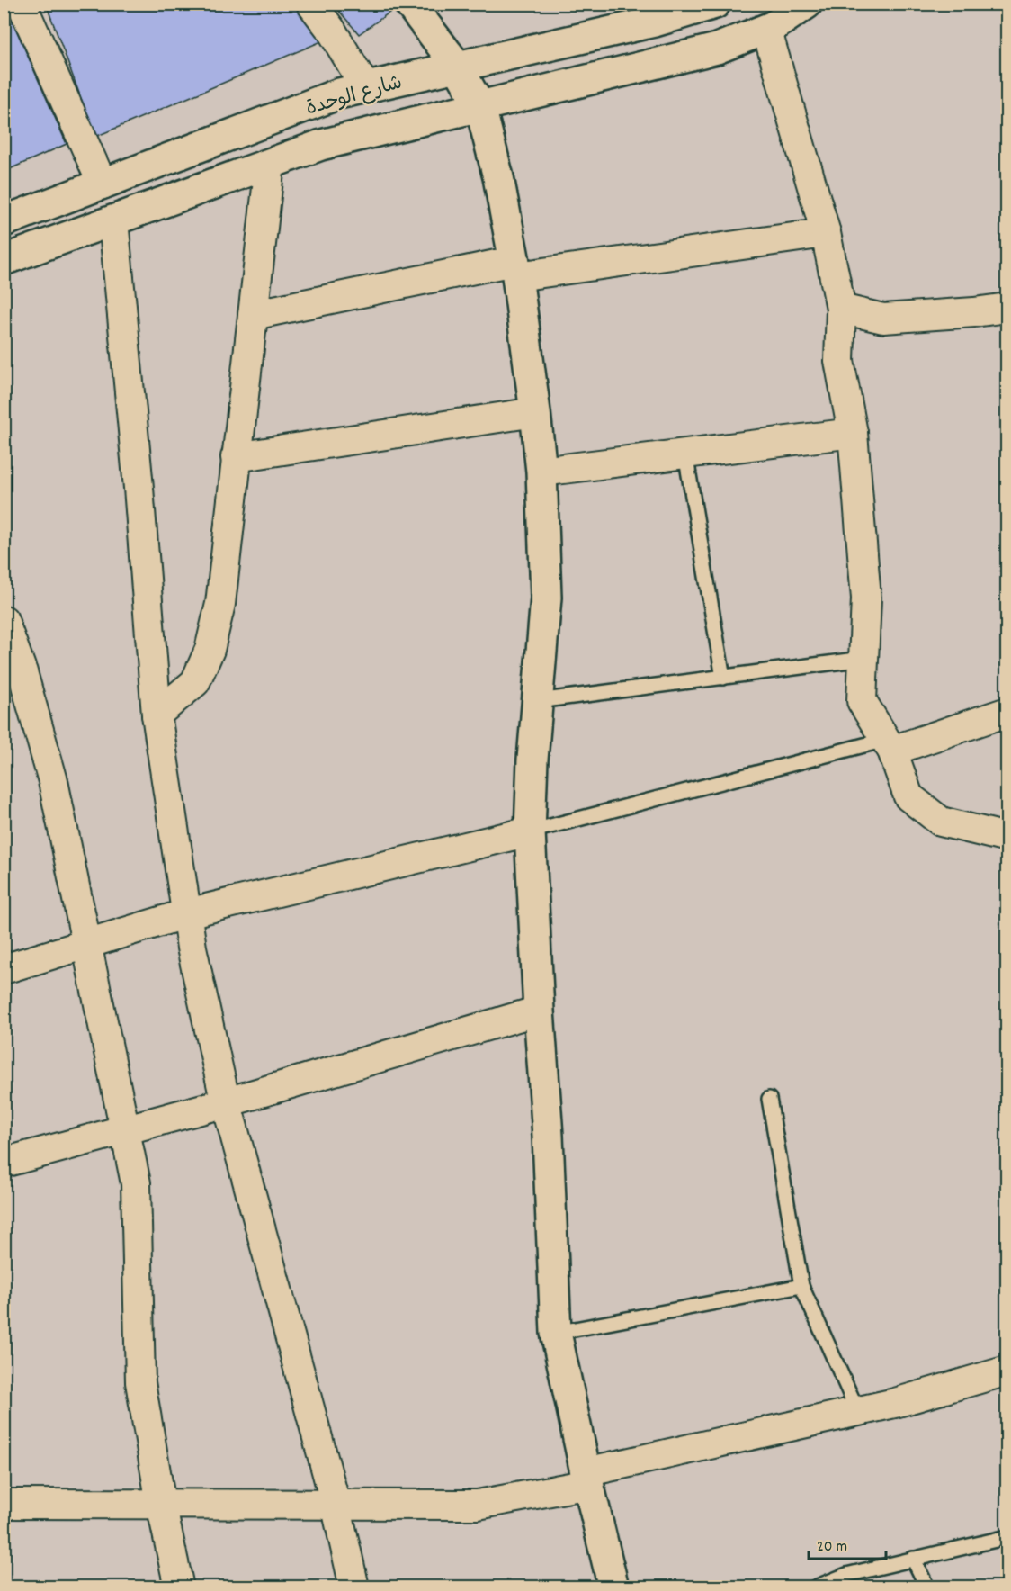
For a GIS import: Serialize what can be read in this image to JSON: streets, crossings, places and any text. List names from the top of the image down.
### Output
{
  "streets": {
    "street": ["شارع الوحدة"]
  },
  "scale_bar": "20 m"
}
